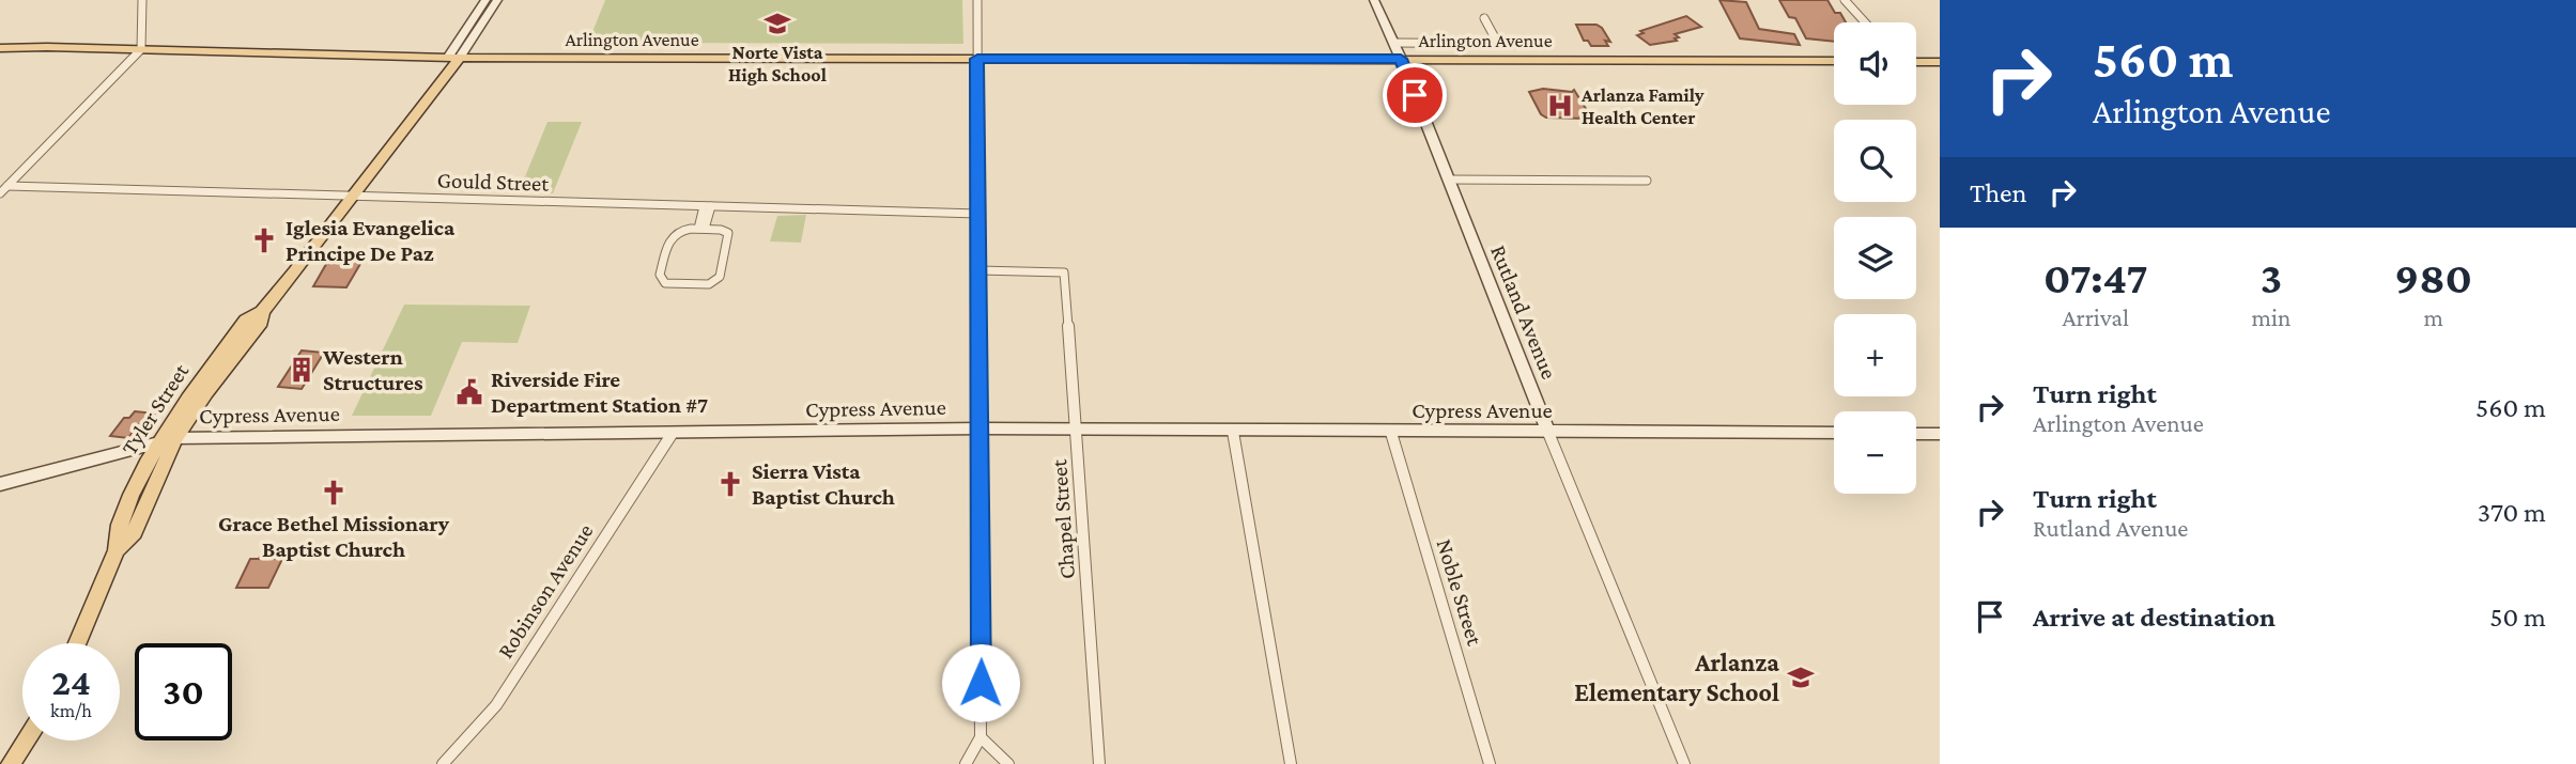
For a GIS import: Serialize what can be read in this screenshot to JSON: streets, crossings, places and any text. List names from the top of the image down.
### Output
{
  "streets": {
    "main road": ["Arlington Avenue", "Tyler Street"],
    "street": [
      "Gould Street",
      "Rutland Avenue",
      "Cypress Avenue",
      "Chapel Street",
      "Robinson Avenue",
      "Noble Street"
    ]
  },
  "crossings": [
    ["Arlington Avenue", "Rutland Avenue"],
    ["Arlington Avenue", "Tyler Street"],
    ["Gould Street", "Tyler Street"],
    ["Rutland Avenue", "Cypress Avenue"],
    ["Cypress Avenue", "Tyler Street"],
    ["Cypress Avenue", "Chapel Street"],
    ["Cypress Avenue", "Robinson Avenue"],
    ["Cypress Avenue", "Noble Street"]
  ],
  "places": {
    "school or university": ["Norte Vista High School", "Arlanza Elementary School"],
    "hospital": ["Arlanza Family Health Center"],
    "church": ["Iglesia Evangelica Principe De Paz", "Sierra Vista Baptist Church", "Grace Bethel Missionary Baptist Church"],
    "building": ["Western Structures"],
    "public building": ["Riverside Fire Department Station #7"]
  },
  "page": {
    "turn": ["560 m", "Arlington Avenue"],
    "map_buttons": ["+", "−"],
    "then": "Then",
    "eta": [
      "07:47",
      "Arrival",
      "3",
      "min",
      "980",
      "m"
    ],
    "list": [
      {
        "name": "Turn right",
        "note": "Arlington Avenue",
        "value": "560 m"
      },
      {
        "name": "Turn right",
        "note": "Rutland Avenue",
        "value": "370 m"
      },
      {
        "name": "Arrive at destination",
        "value": "50 m"
      }
    ],
    "speed": "24 km/h",
    "limit": "30"
  }
}
